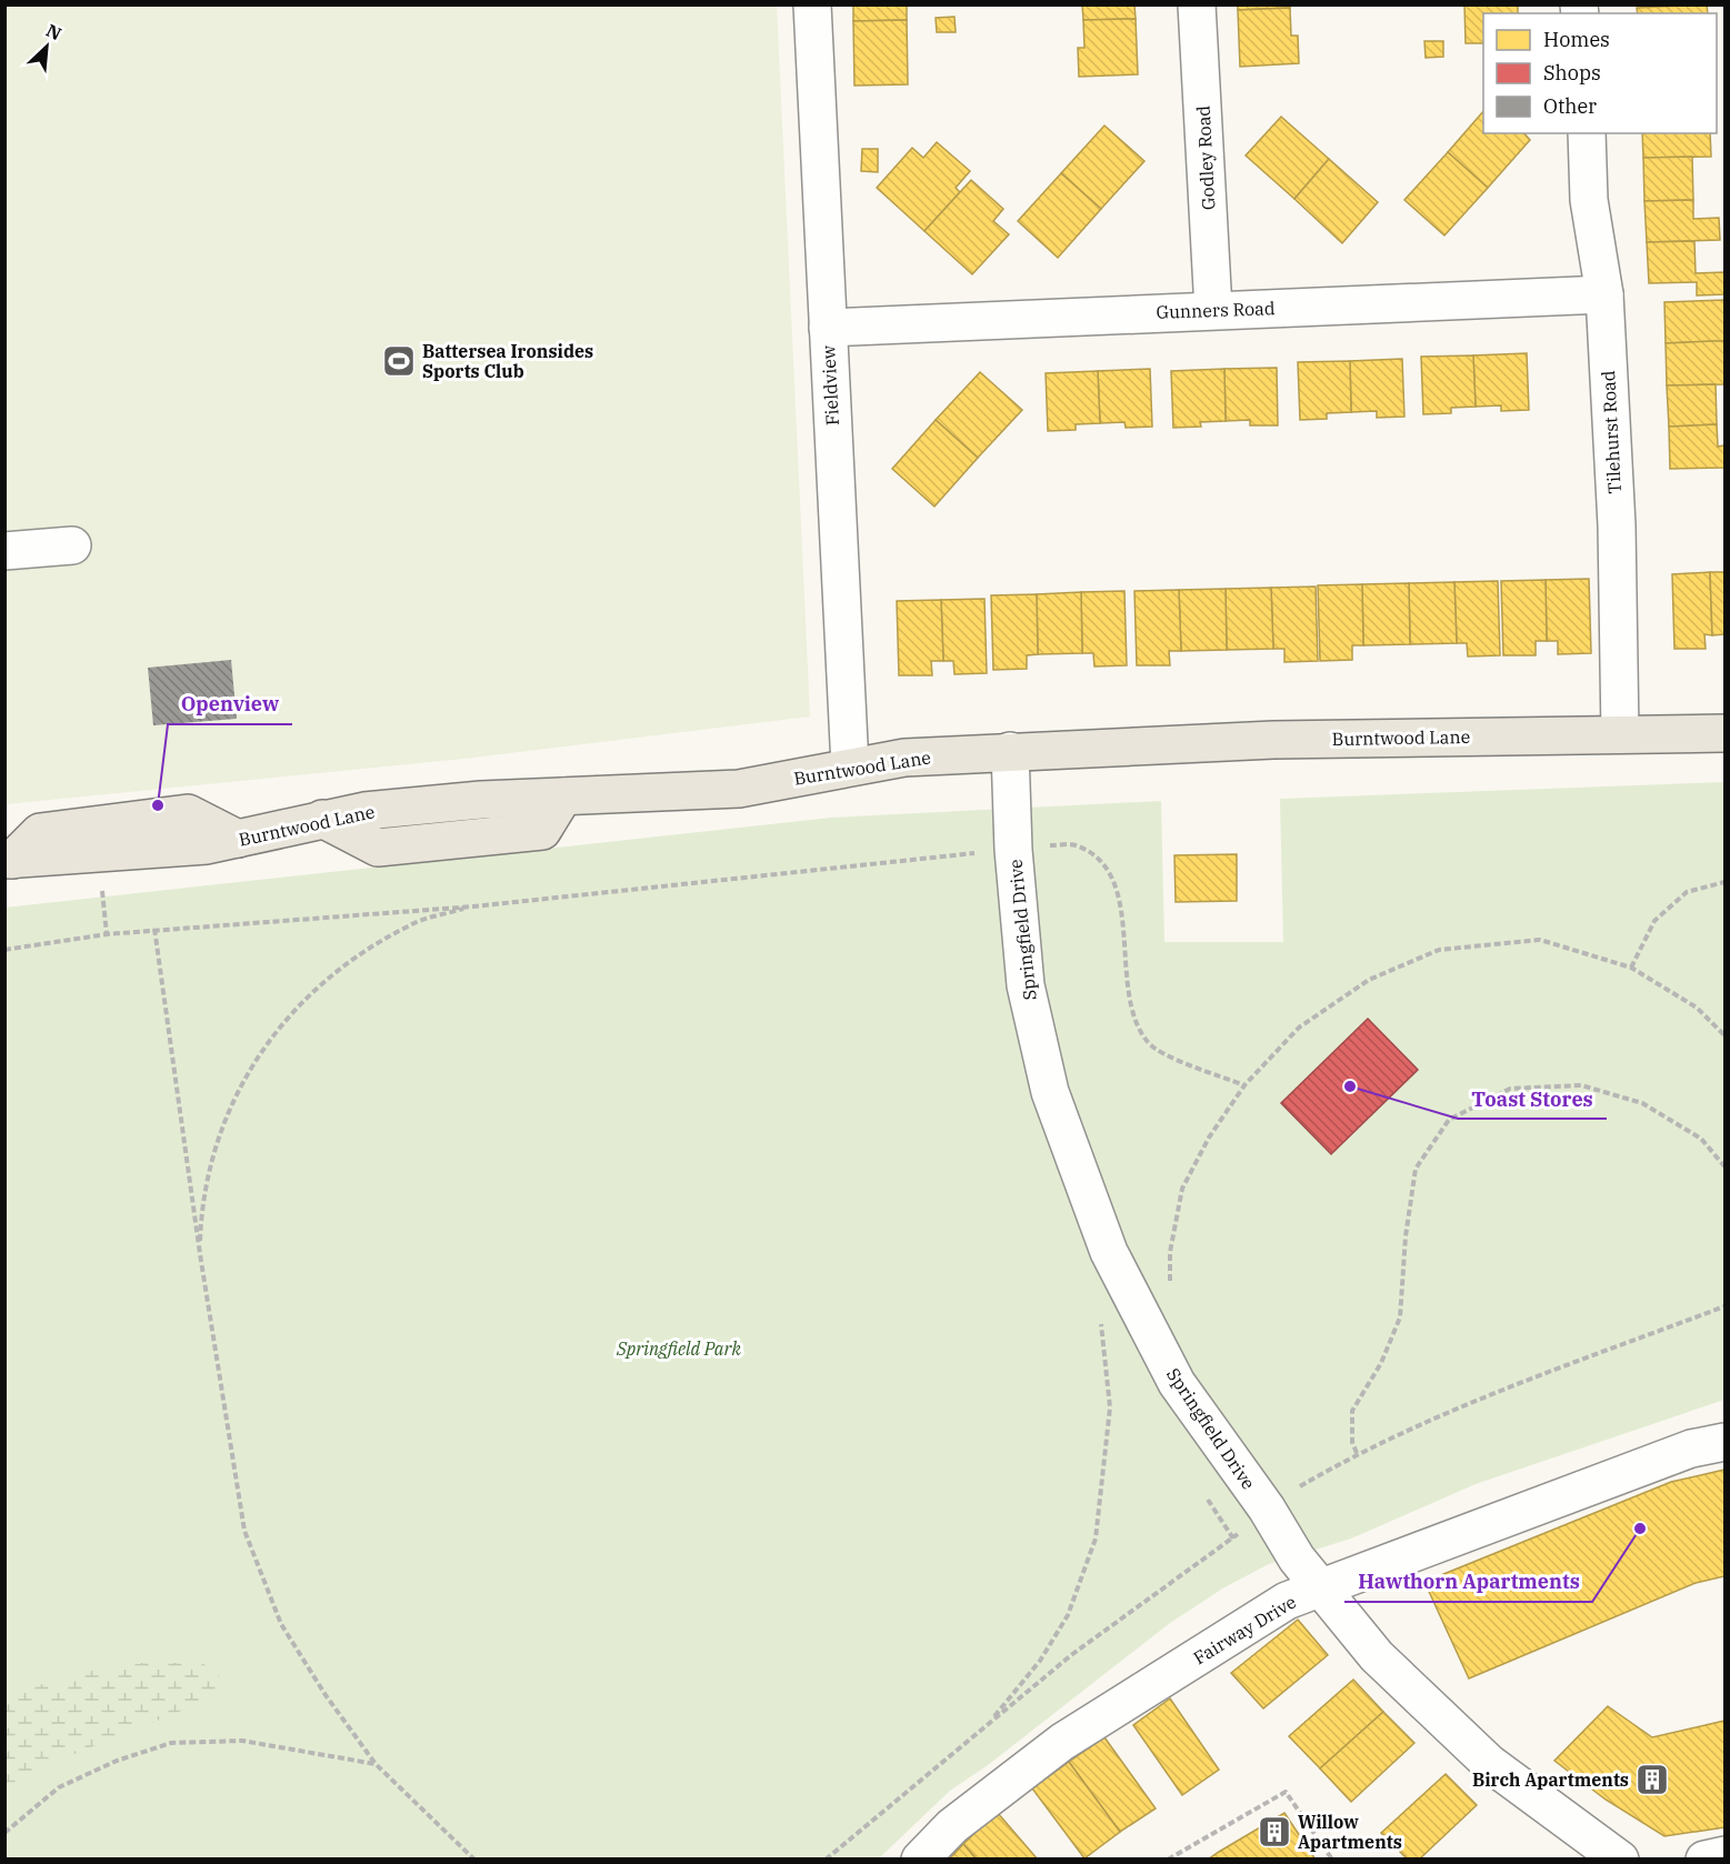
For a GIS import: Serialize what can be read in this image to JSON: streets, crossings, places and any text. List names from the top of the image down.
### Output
{
  "streets": {
    "main road": ["Burntwood Lane"],
    "street": [
      "Godley Road",
      "Gunners Road",
      "Fieldview",
      "Tilehurst Road",
      "Springfield Drive",
      "Fairway Drive"
    ]
  },
  "crossings": [
    ["Godley Road", "Gunners Road"],
    ["Gunners Road", "Fieldview"],
    ["Gunners Road", "Tilehurst Road"],
    ["Fieldview", "Burntwood Lane"],
    ["Tilehurst Road", "Burntwood Lane"],
    ["Burntwood Lane", "Springfield Drive"],
    ["Springfield Drive", "Fairway Drive"]
  ],
  "parks": ["Springfield Park"],
  "places": {
    "sports": ["Battersea Ironsides Sports Club"],
    "other": ["Openview", "Toast Stores", "Hawthorn Apartments"],
    "building": ["Birch Apartments", "Willow Apartments"]
  },
  "legend": ["Homes", "Shops", "Other"],
  "north": "top right"
}
